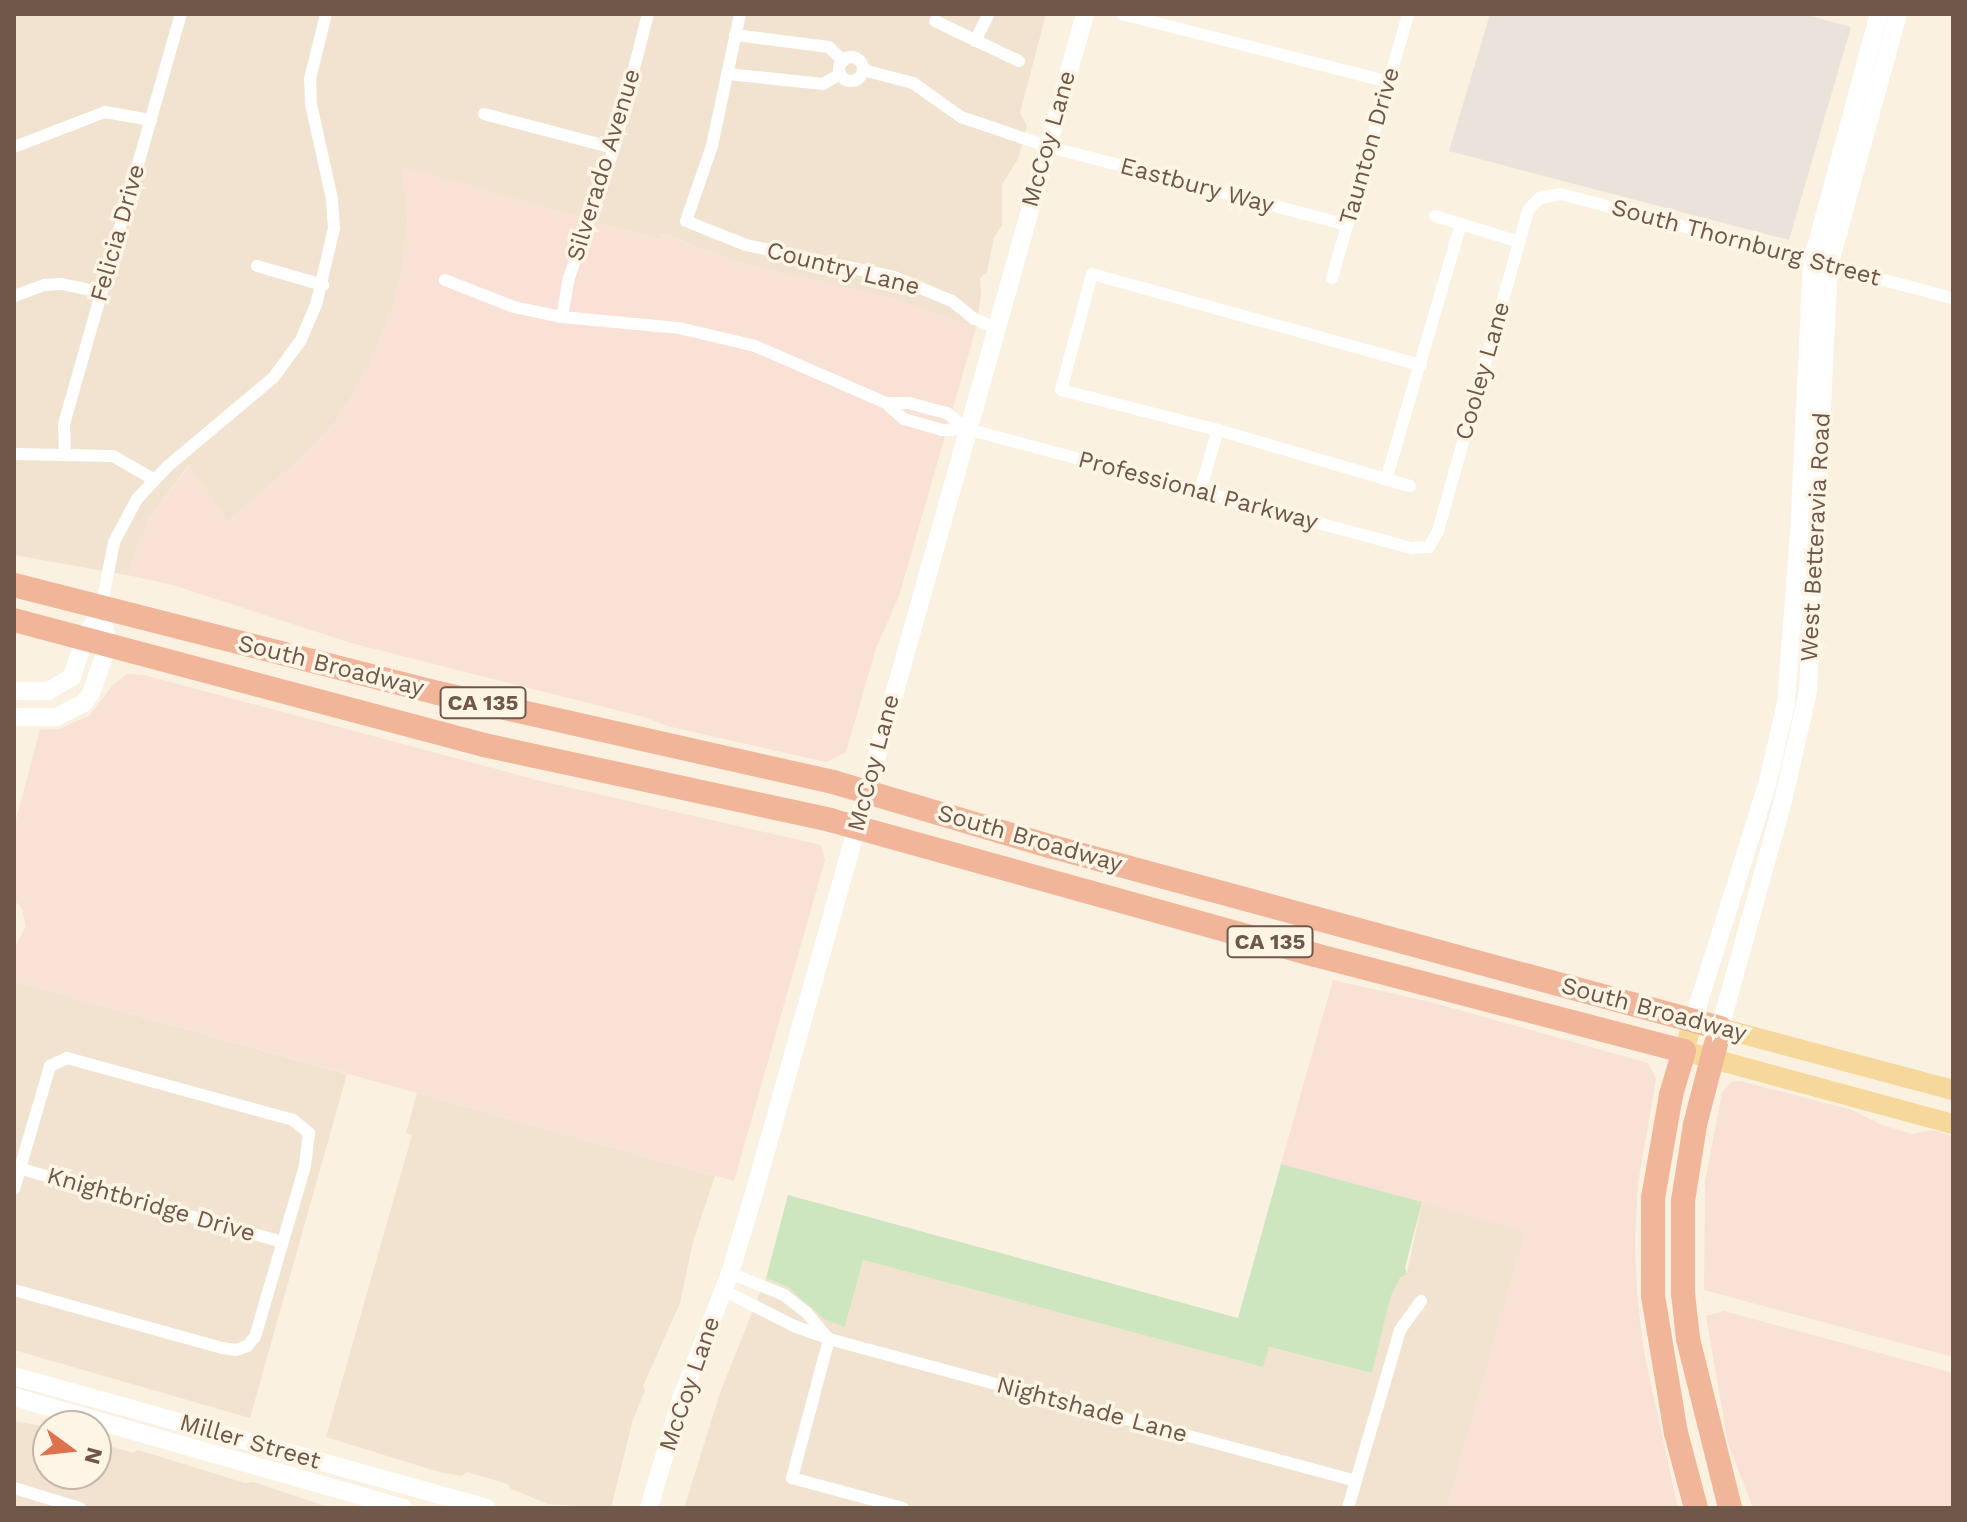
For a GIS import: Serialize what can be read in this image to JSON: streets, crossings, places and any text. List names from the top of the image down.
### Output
{
  "streets": {
    "highway": ["West Betteravia Road", "South Broadway", "CA 135"],
    "street": [
      "McCoy Lane",
      "Taunton Drive",
      "Silverado Avenue",
      "Eastbury Way",
      "Felicia Drive",
      "South Thornburg Street",
      "Country Lane",
      "Cooley Lane",
      "Professional Parkway",
      "Knightbridge Drive",
      "Nightshade Lane",
      "Miller Street"
    ]
  },
  "crossings": [
    ["McCoy Lane", "Eastbury Way"],
    ["McCoy Lane", "Country Lane"],
    ["McCoy Lane", "Professional Parkway"],
    ["McCoy Lane", "South Broadway"],
    ["McCoy Lane", "Nightshade Lane"],
    ["Taunton Drive", "Eastbury Way"],
    ["Silverado Avenue", "Professional Parkway"],
    ["South Thornburg Street", "Cooley Lane"],
    ["South Thornburg Street", "West Betteravia Road"],
    ["Cooley Lane", "Professional Parkway"],
    ["West Betteravia Road", "South Broadway"],
    ["South Broadway", "CA 135"]
  ],
  "north": "right"
}
